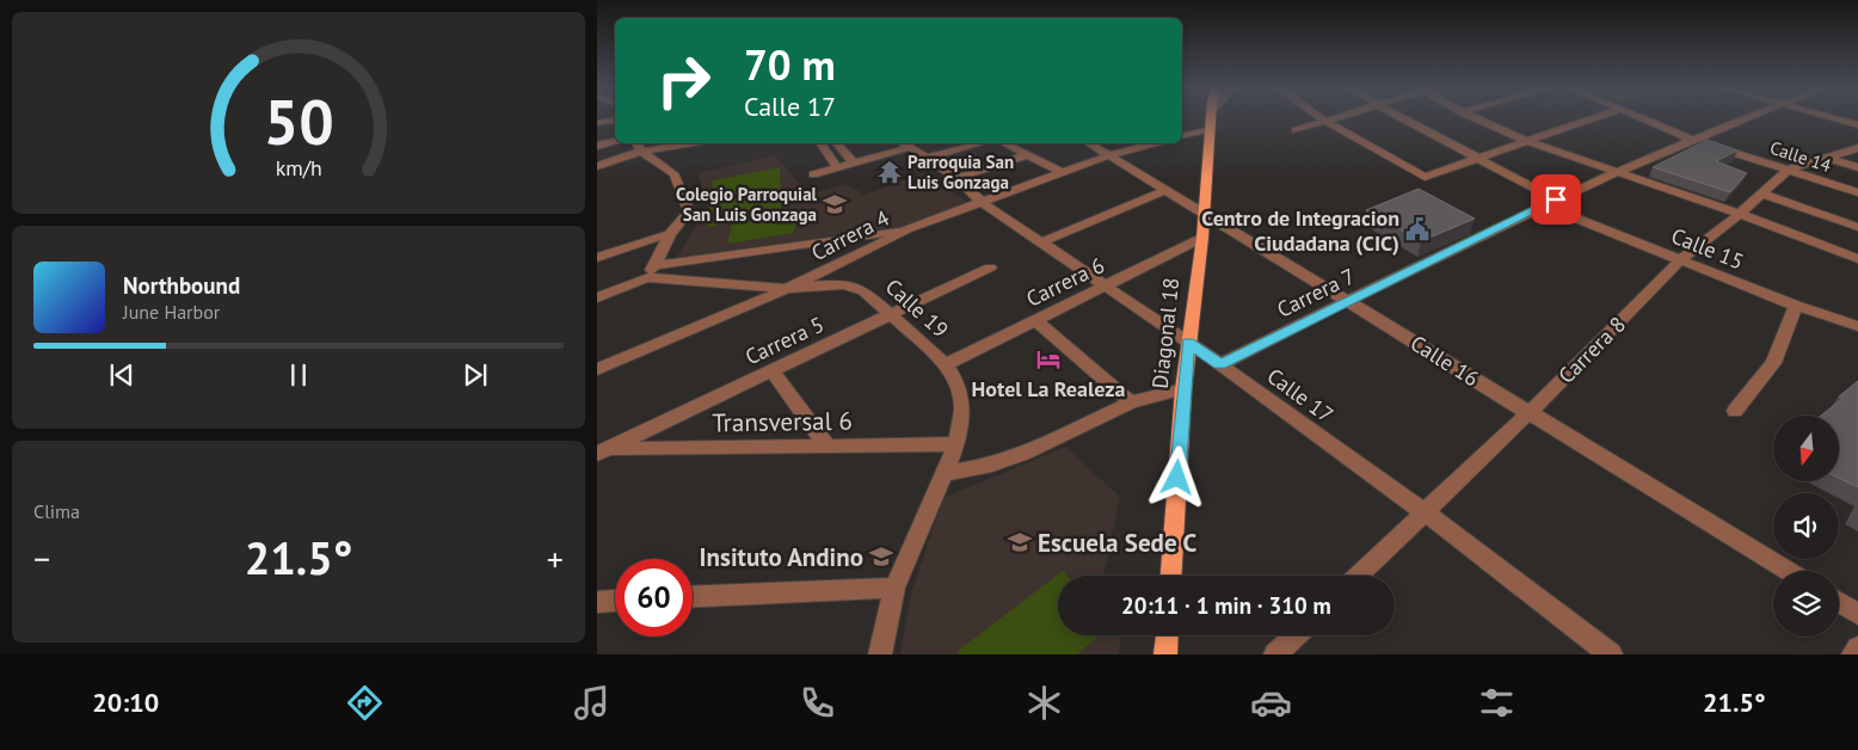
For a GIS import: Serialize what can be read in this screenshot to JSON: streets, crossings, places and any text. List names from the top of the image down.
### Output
{
  "streets": {
    "main road": ["Diagonal 18"],
    "street": [
      "Calle 14",
      "Carrera 4",
      "Calle 15",
      "Carrera 6",
      "Carrera 7",
      "Calle 19",
      "Carrera 5",
      "Carrera 8",
      "Calle 16",
      "Calle 17",
      "Transversal 6"
    ]
  },
  "crossings": [
    ["Calle 14", "Carrera 7"],
    ["Calle 14", "Carrera 8"],
    ["Carrera 4", "Calle 19"],
    ["Carrera 4", "Calle 16"],
    ["Carrera 4", "Calle 17"],
    ["Calle 15", "Carrera 7"],
    ["Calle 15", "Carrera 8"],
    ["Carrera 6", "Calle 19"],
    ["Carrera 6", "Diagonal 18"],
    ["Carrera 6", "Calle 17"],
    ["Carrera 7", "Calle 16"],
    ["Carrera 7", "Calle 17"],
    ["Calle 19", "Carrera 5"],
    ["Calle 19", "Transversal 6"],
    ["Diagonal 18", "Calle 16"],
    ["Diagonal 18", "Calle 17"],
    ["Carrera 5", "Transversal 6"],
    ["Carrera 8", "Calle 16"],
    ["Carrera 8", "Calle 17"]
  ],
  "places": {
    "temple": ["Parroquia San Luis Gonzaga"],
    "school or university": ["Colegio Parroquial San Luis Gonzaga", "Escuela Sede C", "Insituto Andino"],
    "public building": ["Centro de Integracion Ciudadana (CIC)"],
    "hotel": ["Hotel La Realeza"]
  },
  "north": "bottom",
  "page": {
    "turn": ["70 m", "Calle 17"],
    "song": ["Northbound", "June Harbor"],
    "tile": "Clima",
    "heat": ["−", "21.5°", "+"],
    "limit": "60",
    "trip": "20:11 · 1 min · 310 m",
    "tabs": ["20:10", "21.5°"],
    "gauge": ["50", "km/h"]
  }
}
